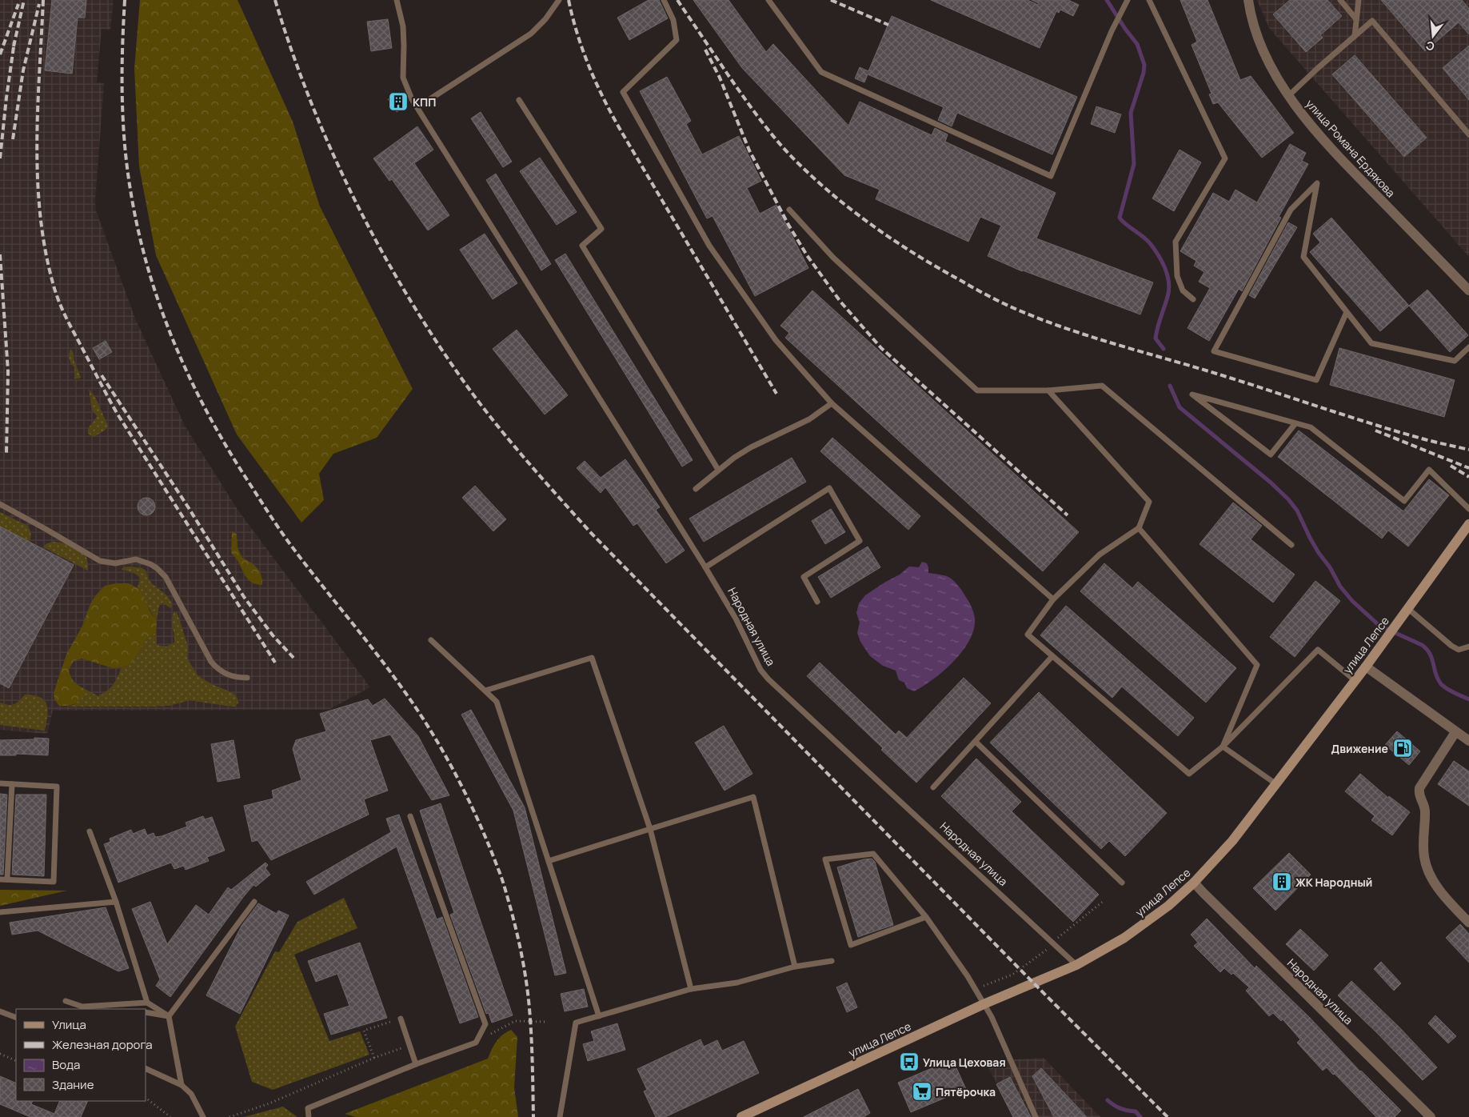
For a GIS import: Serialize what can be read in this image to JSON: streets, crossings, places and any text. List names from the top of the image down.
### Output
{
  "streets": {
    "main road": ["улица Лепсе"],
    "street": ["улица Романа Ердякова", "Народная улица"]
  },
  "crossings": [
    ["Народная улица", "улица Лепсе"]
  ],
  "places": {
    "building": ["КПП", "ЖК Народный"],
    "fuel station": ["Движение"],
    "bus stop": ["Улица Цеховая"],
    "supermarket": ["Пятёрочка"]
  },
  "legend": [
    "Улица",
    "Железная дорога",
    "Вода",
    "Здание"
  ],
  "north": "bottom"
}
